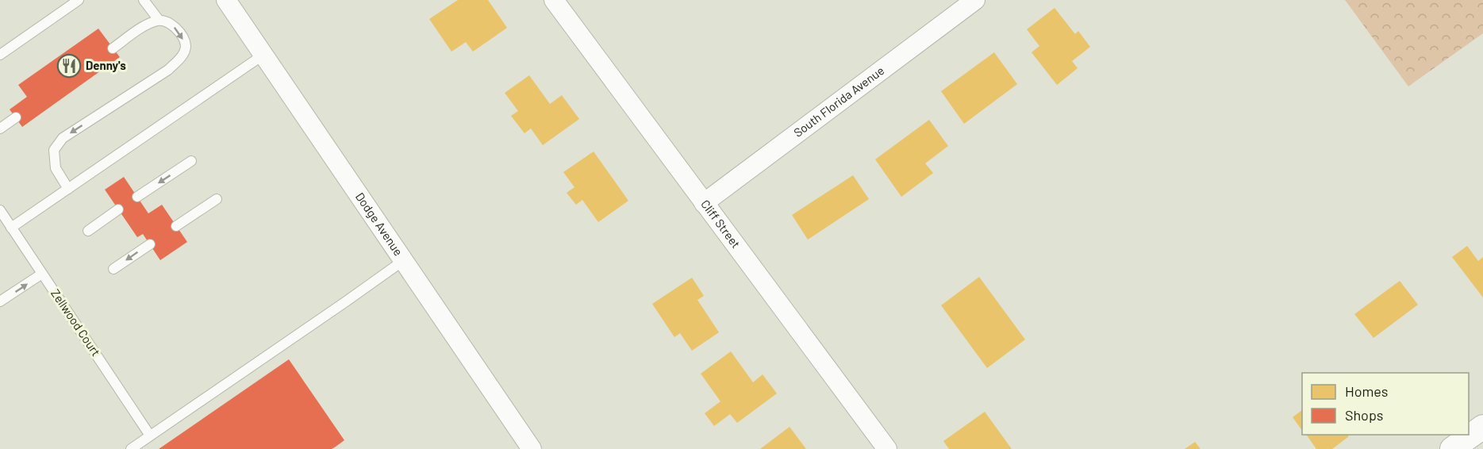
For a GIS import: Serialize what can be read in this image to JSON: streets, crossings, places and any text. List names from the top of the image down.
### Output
{
  "streets": {
    "street": ["South Florida Avenue", "Dodge Avenue", "Cliff Street"],
    "lane": ["Zellwood Court"]
  },
  "crossings": [
    ["South Florida Avenue", "Cliff Street"]
  ],
  "places": {
    "restaurant": ["Denny's"]
  },
  "legend": ["Homes", "Shops"]
}
